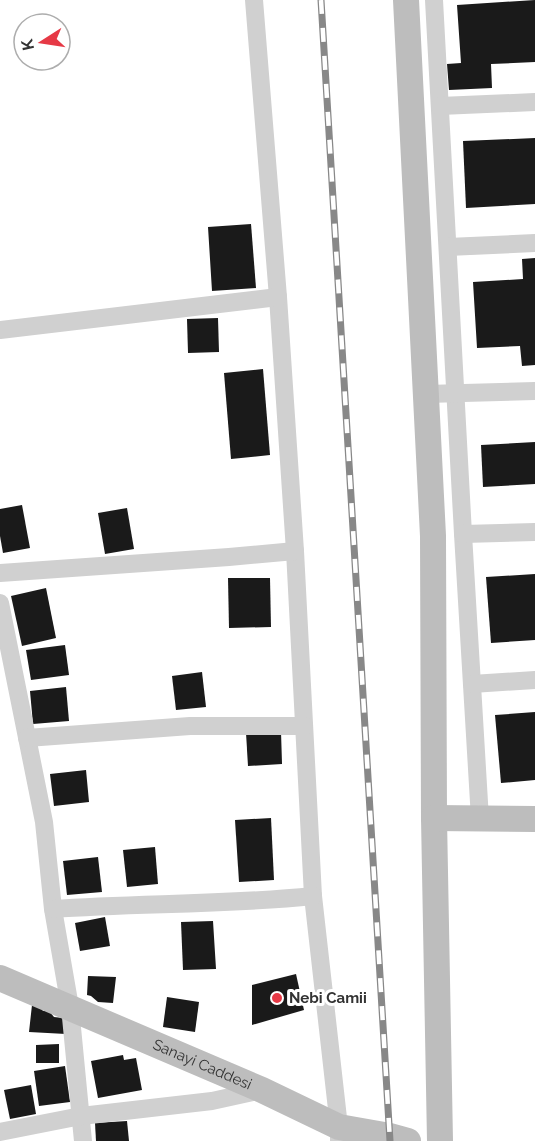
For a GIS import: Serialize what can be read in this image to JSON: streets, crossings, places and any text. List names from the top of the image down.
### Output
{
  "streets": {
    "street": ["Sanayi Caddesi"]
  },
  "places": ["Nebi Camii"],
  "north": "left"
}
